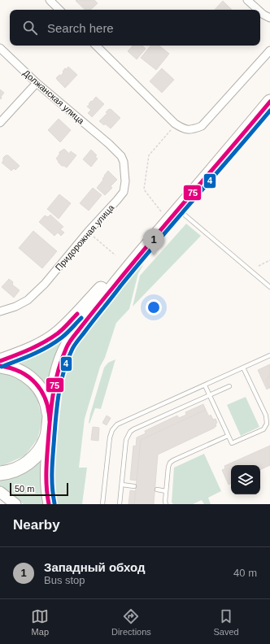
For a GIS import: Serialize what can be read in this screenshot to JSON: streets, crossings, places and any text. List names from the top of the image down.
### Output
{
  "streets": {
    "street": ["Должанская улица", "Придорожная улица"]
  },
  "crossings": [
    ["Должанская улица", "Придорожная улица"]
  ],
  "lines": ["transit line 75", "transit line 4"],
  "scale_bar": "50 m",
  "page": {
    "search": "Search here",
    "pins": "1",
    "scale": "50 m",
    "heading": "Nearby",
    "list": [
      {
        "mark": "1",
        "name": "Западный обход",
        "note": "Bus stop",
        "value": "40 m"
      }
    ],
    "nav": ["Map", "Directions", "Saved"]
  }
}
